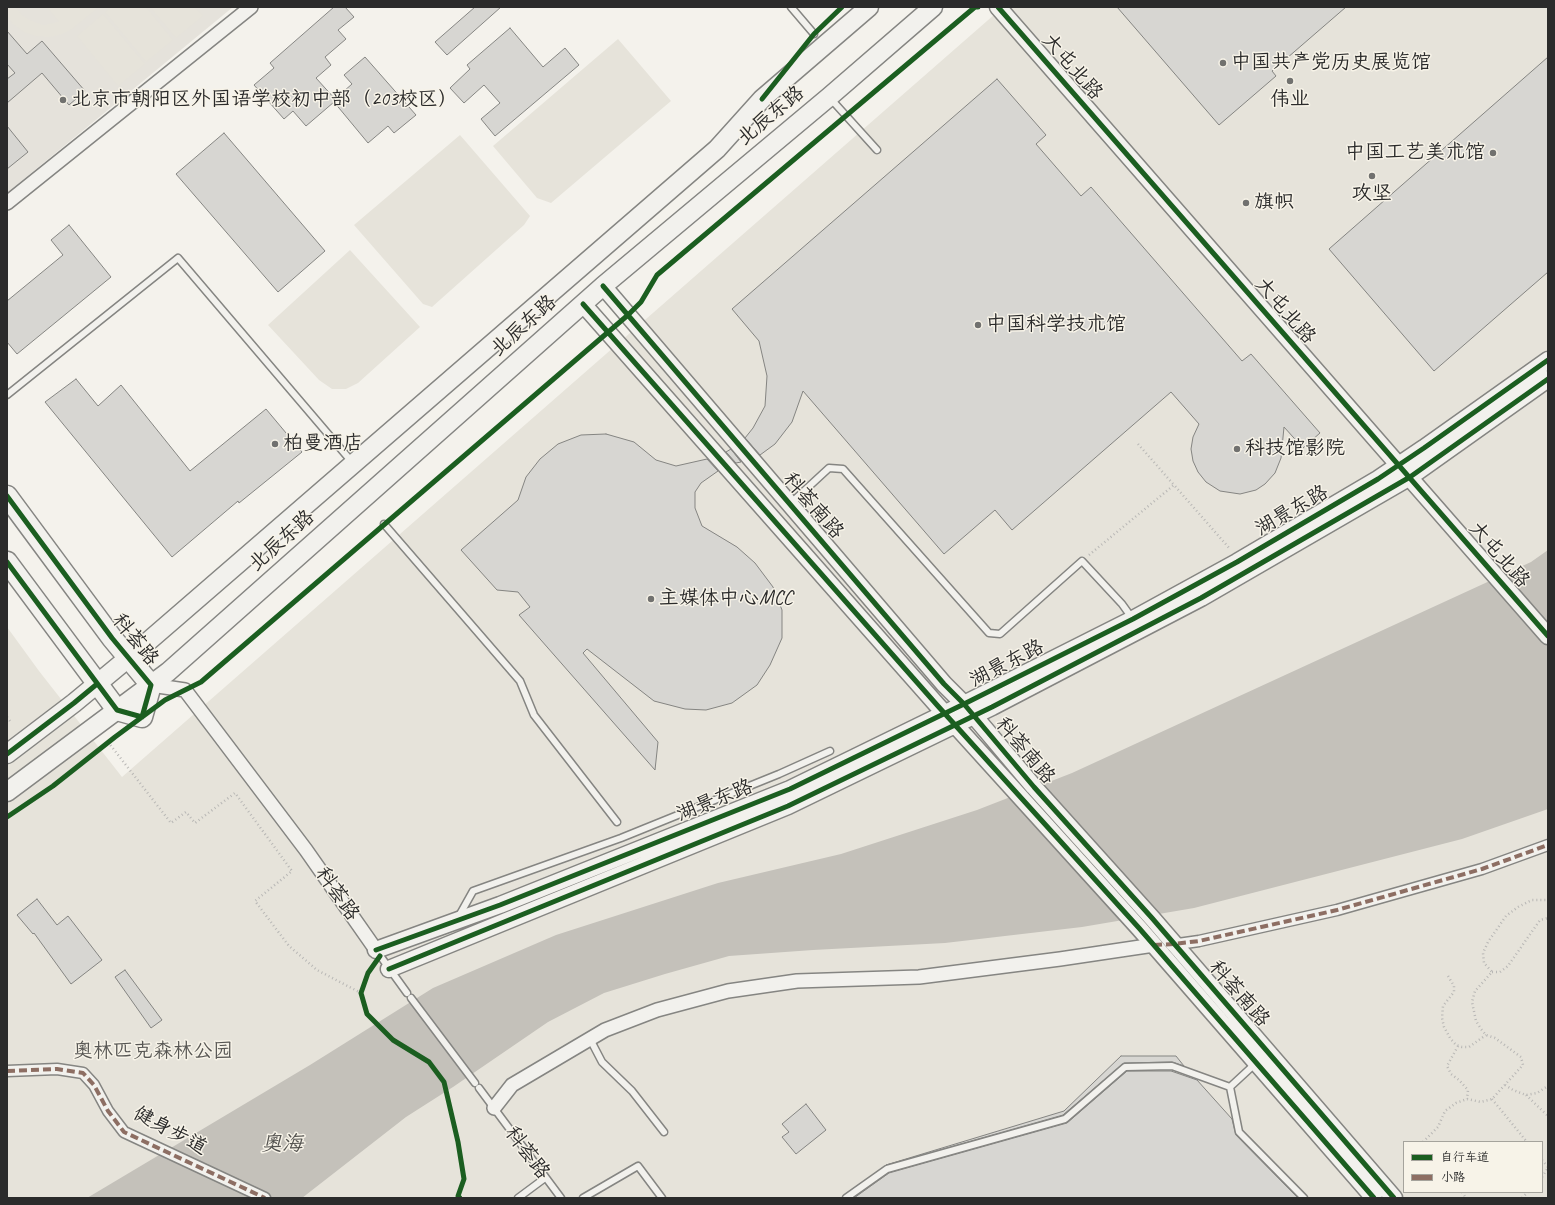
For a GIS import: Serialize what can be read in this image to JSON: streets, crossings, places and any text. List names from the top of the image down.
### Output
{
  "streets": {
    "main road": ["北辰东路", "科荟路"],
    "street": [
      "大屯北路",
      "科荟南路",
      "湖景东路",
      "健身步道"
    ]
  },
  "crossings": [
    ["大屯北路", "湖景东路"],
    ["北辰东路", "科荟南路"],
    ["北辰东路", "科荟路"],
    ["科荟南路", "湖景东路"],
    ["湖景东路", "科荟路"]
  ],
  "water": ["奥海"],
  "parks": ["奥林匹克森林公园"],
  "places": [
    "中国共产党历史展览馆",
    "伟业",
    "北京市朝阳区外国语学校初中部（203校区）",
    "中国工艺美术馆",
    "攻坚",
    "旗帜",
    "中国科学技术馆",
    "柏曼酒店",
    "科技馆影院",
    "主媒体中心MCC"
  ],
  "legend": ["自行车道", "小路"]
}
